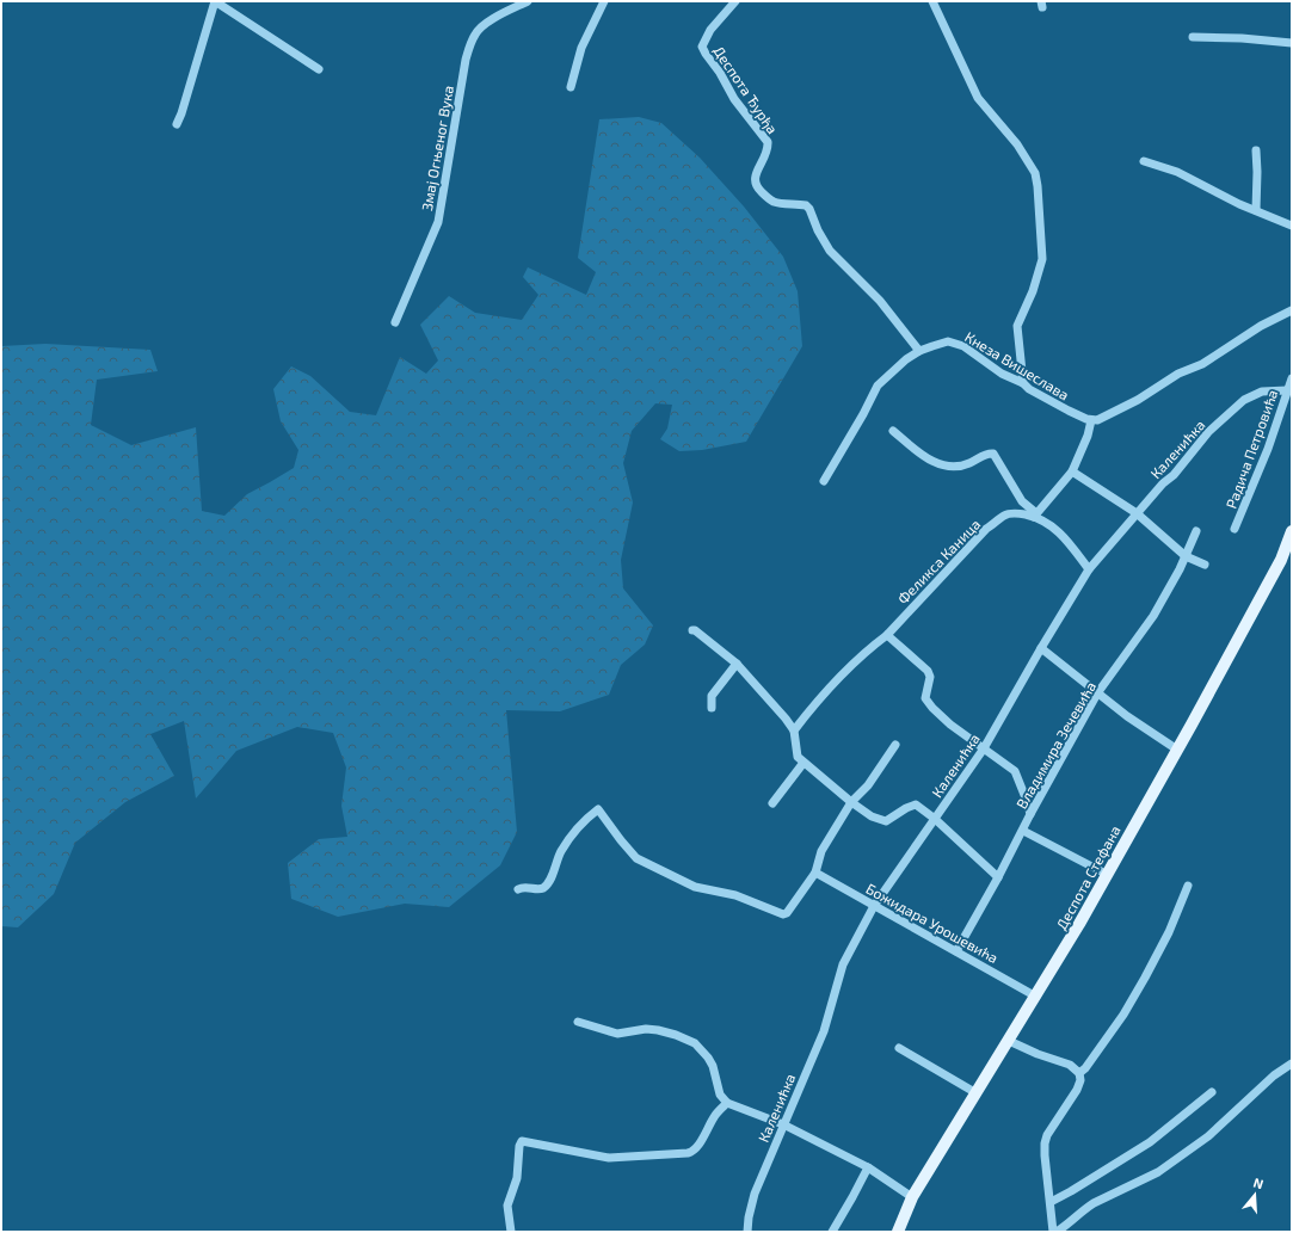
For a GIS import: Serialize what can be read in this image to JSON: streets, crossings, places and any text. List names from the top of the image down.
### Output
{
  "streets": {
    "main road": ["Деспота Стефана"],
    "street": [
      "Деспота Ђурђа",
      "Змај Огњеног Вука",
      "Кнеза Вишеслава",
      "Каленићка",
      "Радича Петровића",
      "Феликса Каница",
      "Владимира Зечевића",
      "Божидара Урошевића"
    ]
  },
  "crossings": [
    ["Деспота Ђурђа", "Кнеза Вишеслава"],
    ["Каленићка", "Радича Петровића"],
    ["Каленићка", "Божидара Урошевића"],
    ["Владимира Зечевића", "Божидара Урошевића"],
    ["Деспота Стефана", "Божидара Урошевића"]
  ],
  "north": "top"
}
